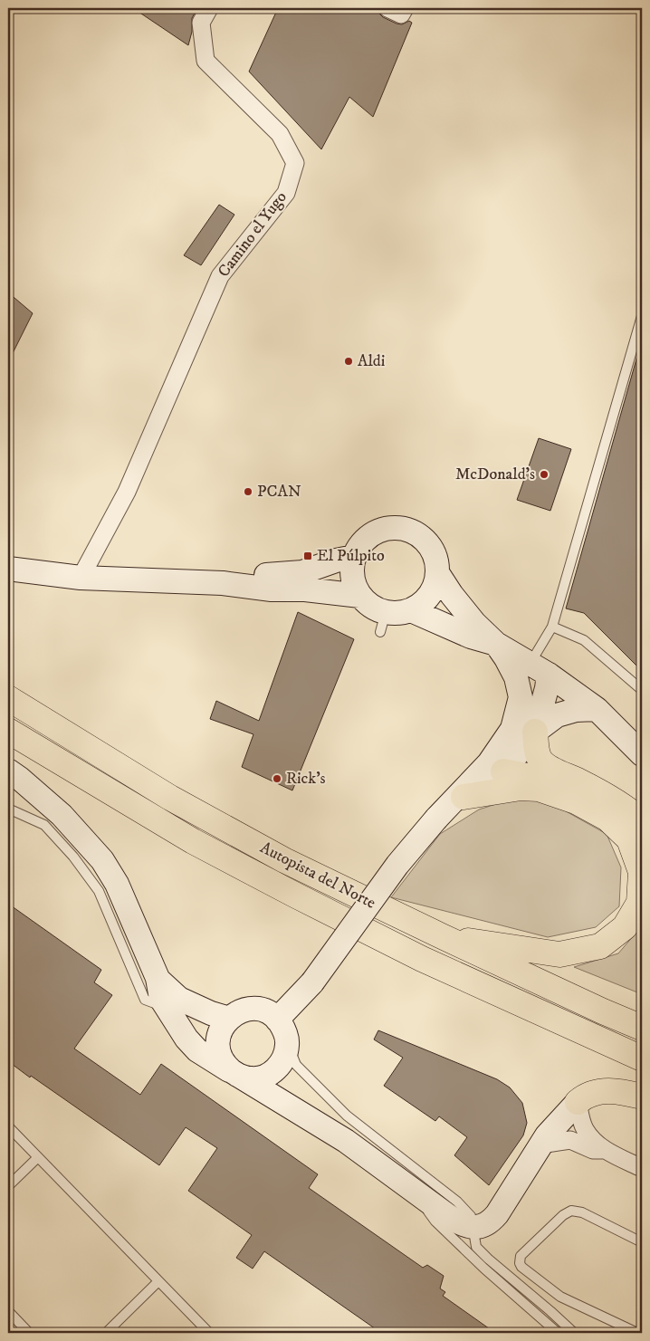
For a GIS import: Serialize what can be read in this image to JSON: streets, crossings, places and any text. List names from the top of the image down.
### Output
{
  "streets": {
    "highway": ["Autopista del Norte"],
    "street": ["Camino el Yugo"]
  },
  "places": {
    "other": [
      "Aldi",
      "McDonald's",
      "PCAN",
      "Rick's"
    ],
    "transit": ["El Púlpito"]
  }
}
